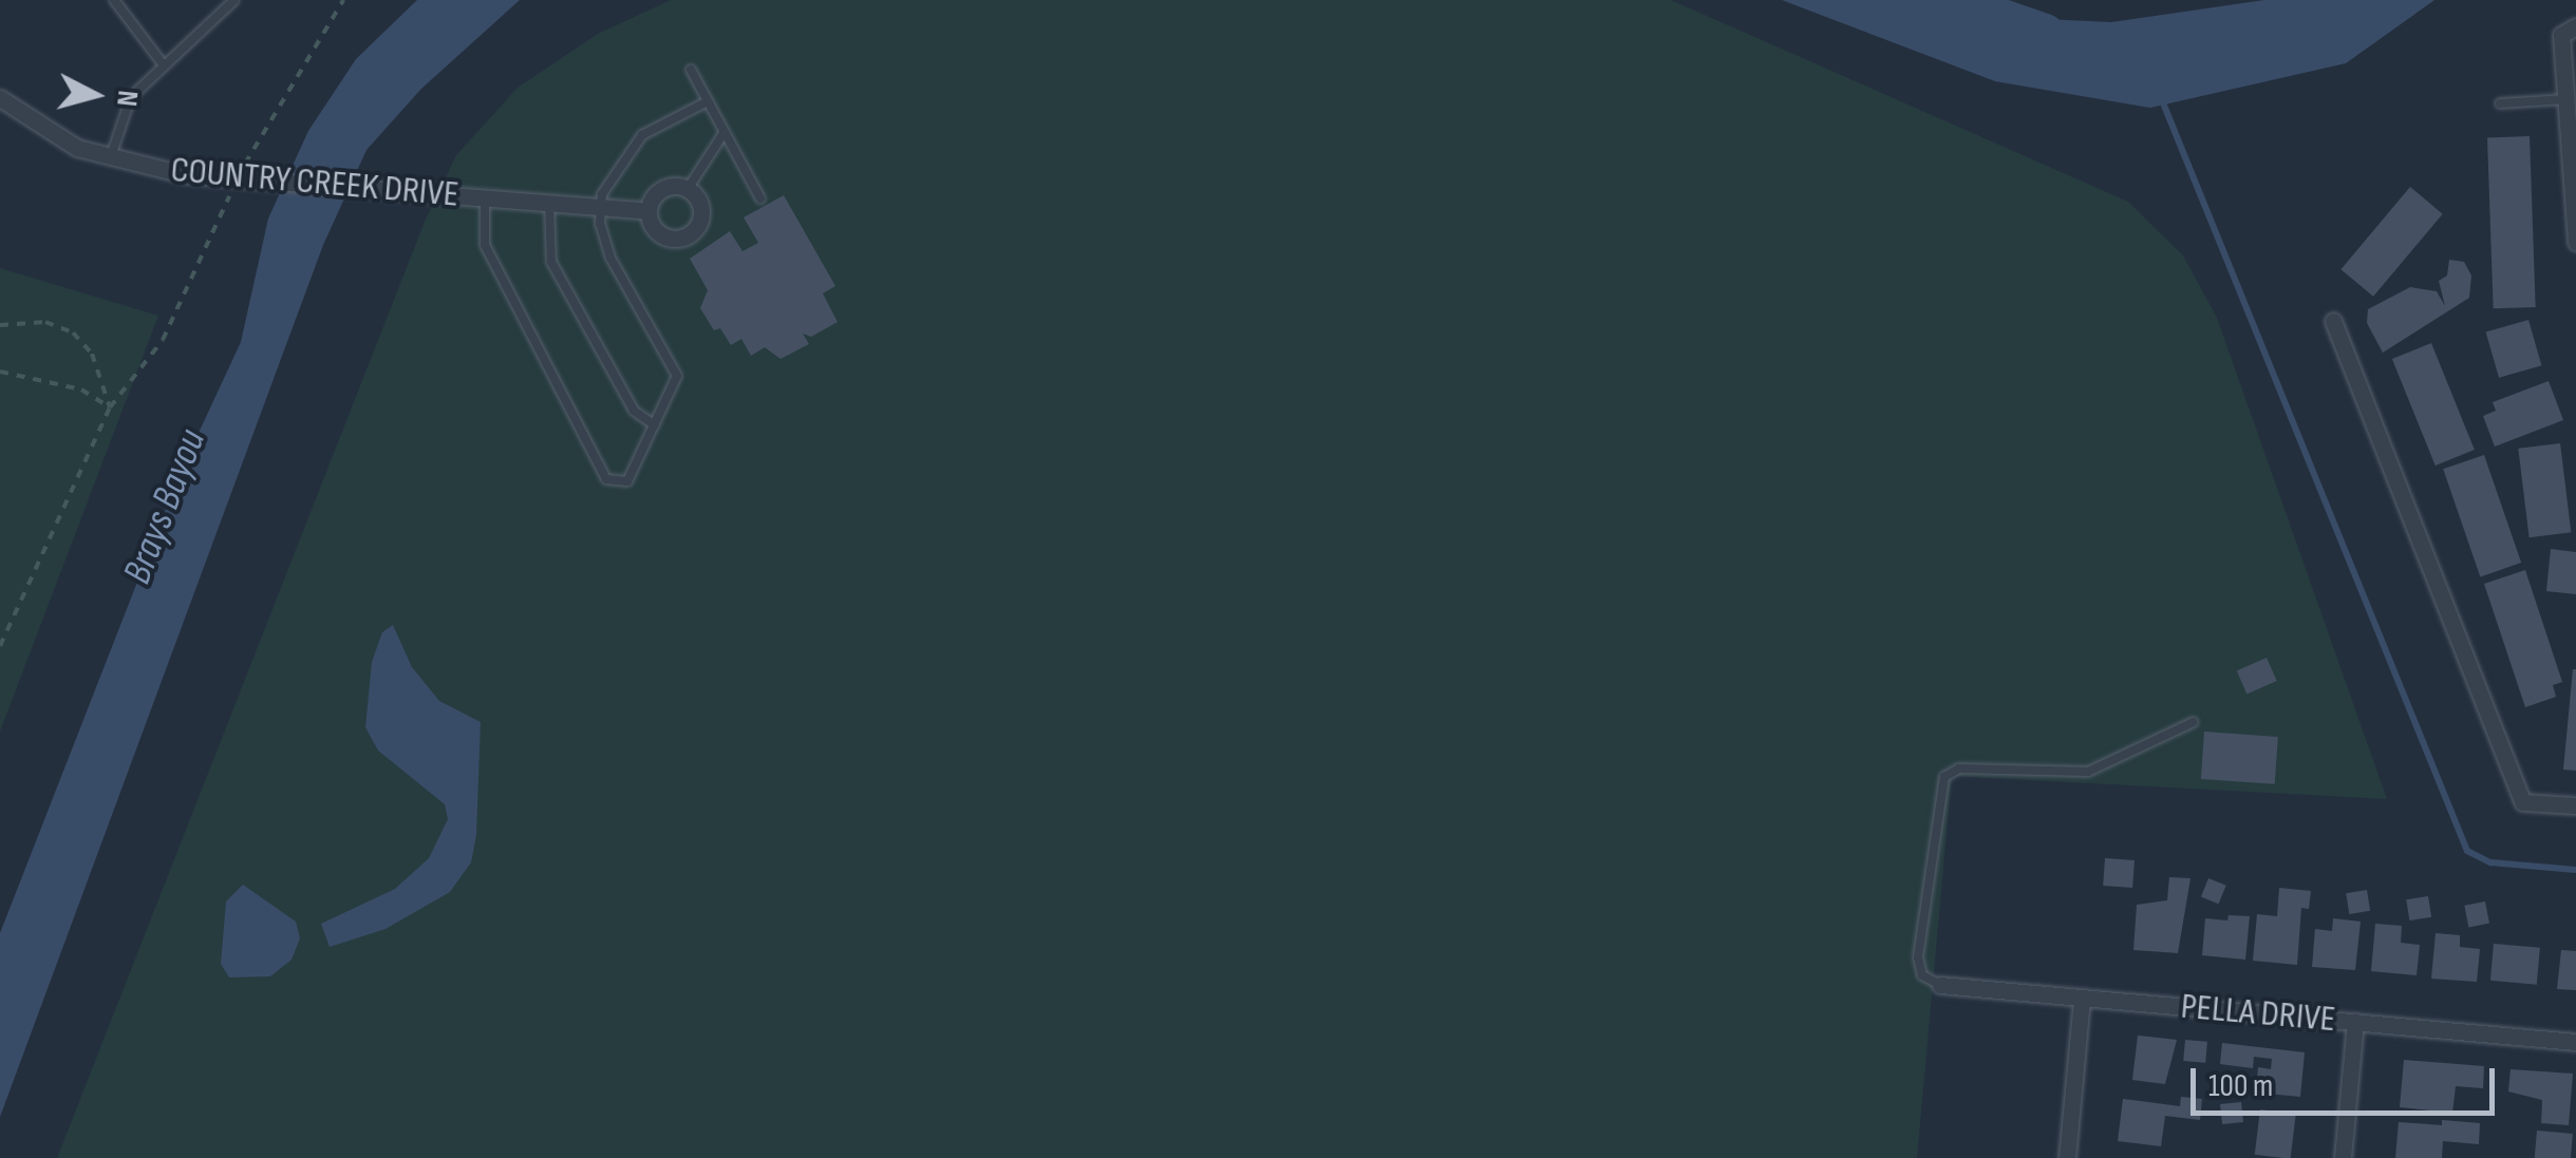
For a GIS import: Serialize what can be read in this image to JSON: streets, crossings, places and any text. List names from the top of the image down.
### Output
{
  "streets": {
    "street": ["COUNTRY CREEK DRIVE", "PELLA DRIVE"]
  },
  "water": ["Brays Bayou"],
  "scale_bar": "100 m",
  "north": "right"
}
